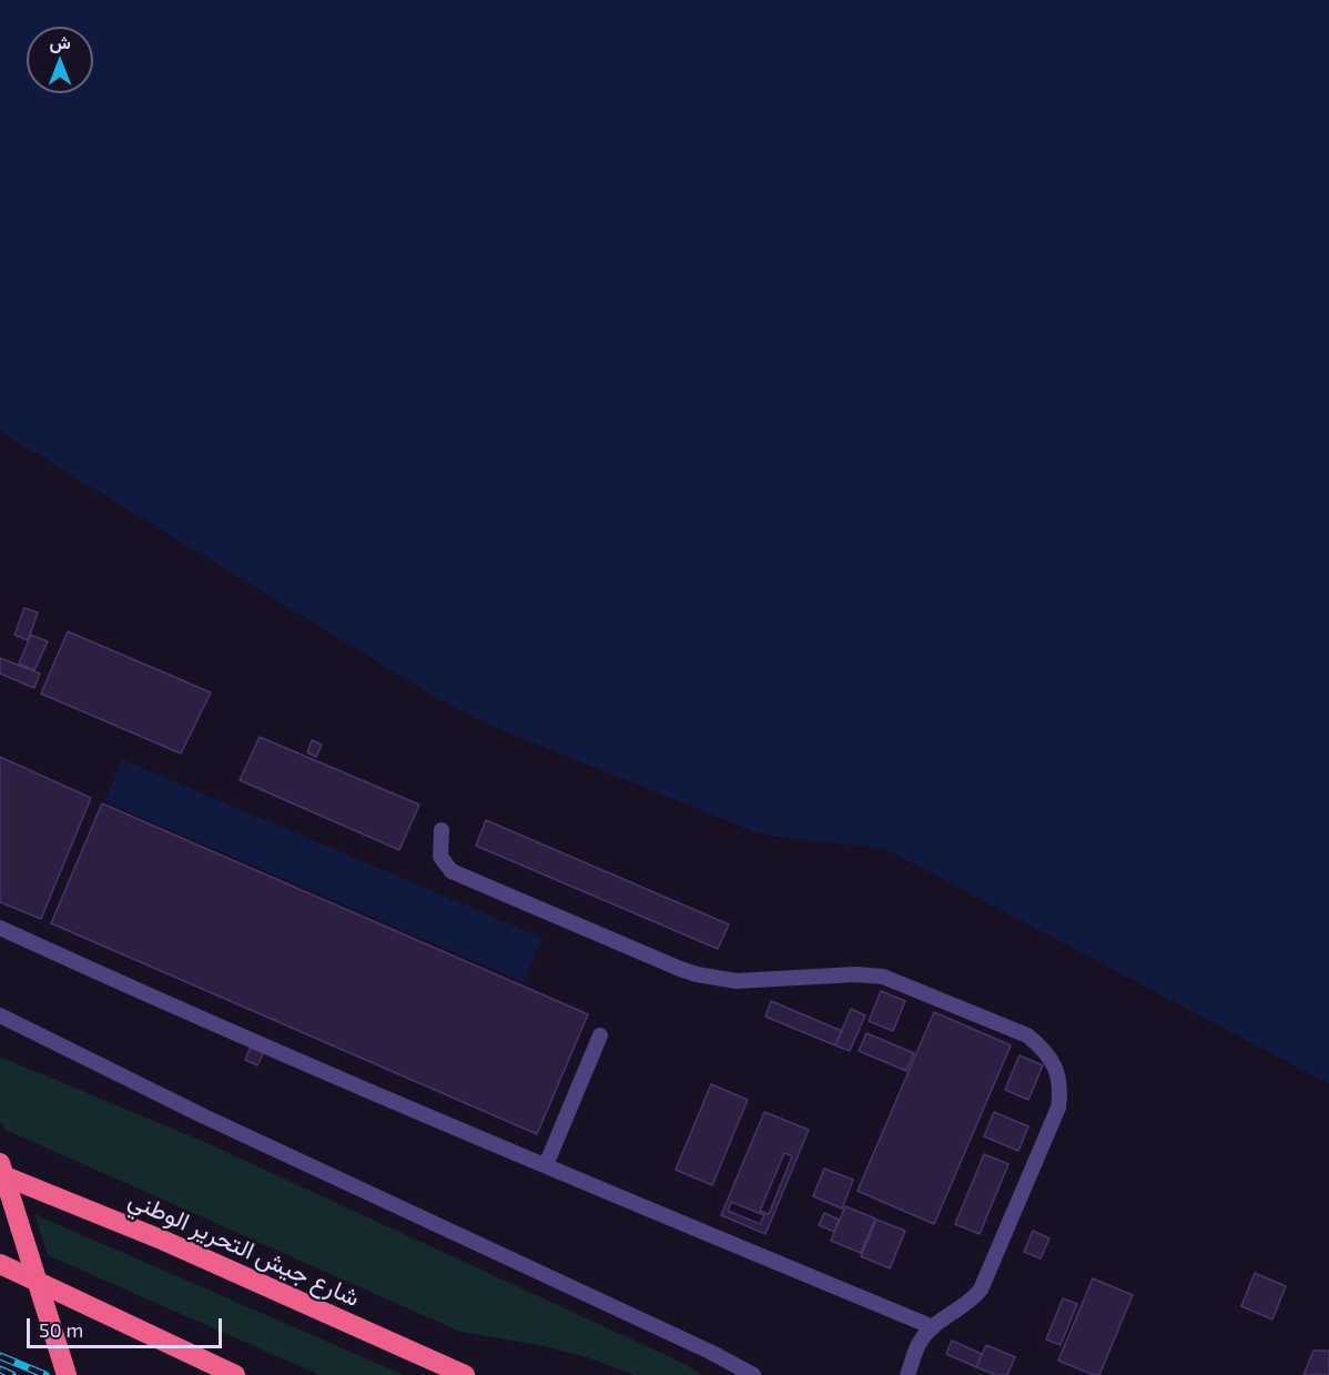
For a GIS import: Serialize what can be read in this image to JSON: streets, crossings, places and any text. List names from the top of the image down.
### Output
{
  "streets": {
    "highway": ["شارع جيش التحرير الوطني"]
  },
  "scale_bar": "50 m",
  "north": "top"
}
